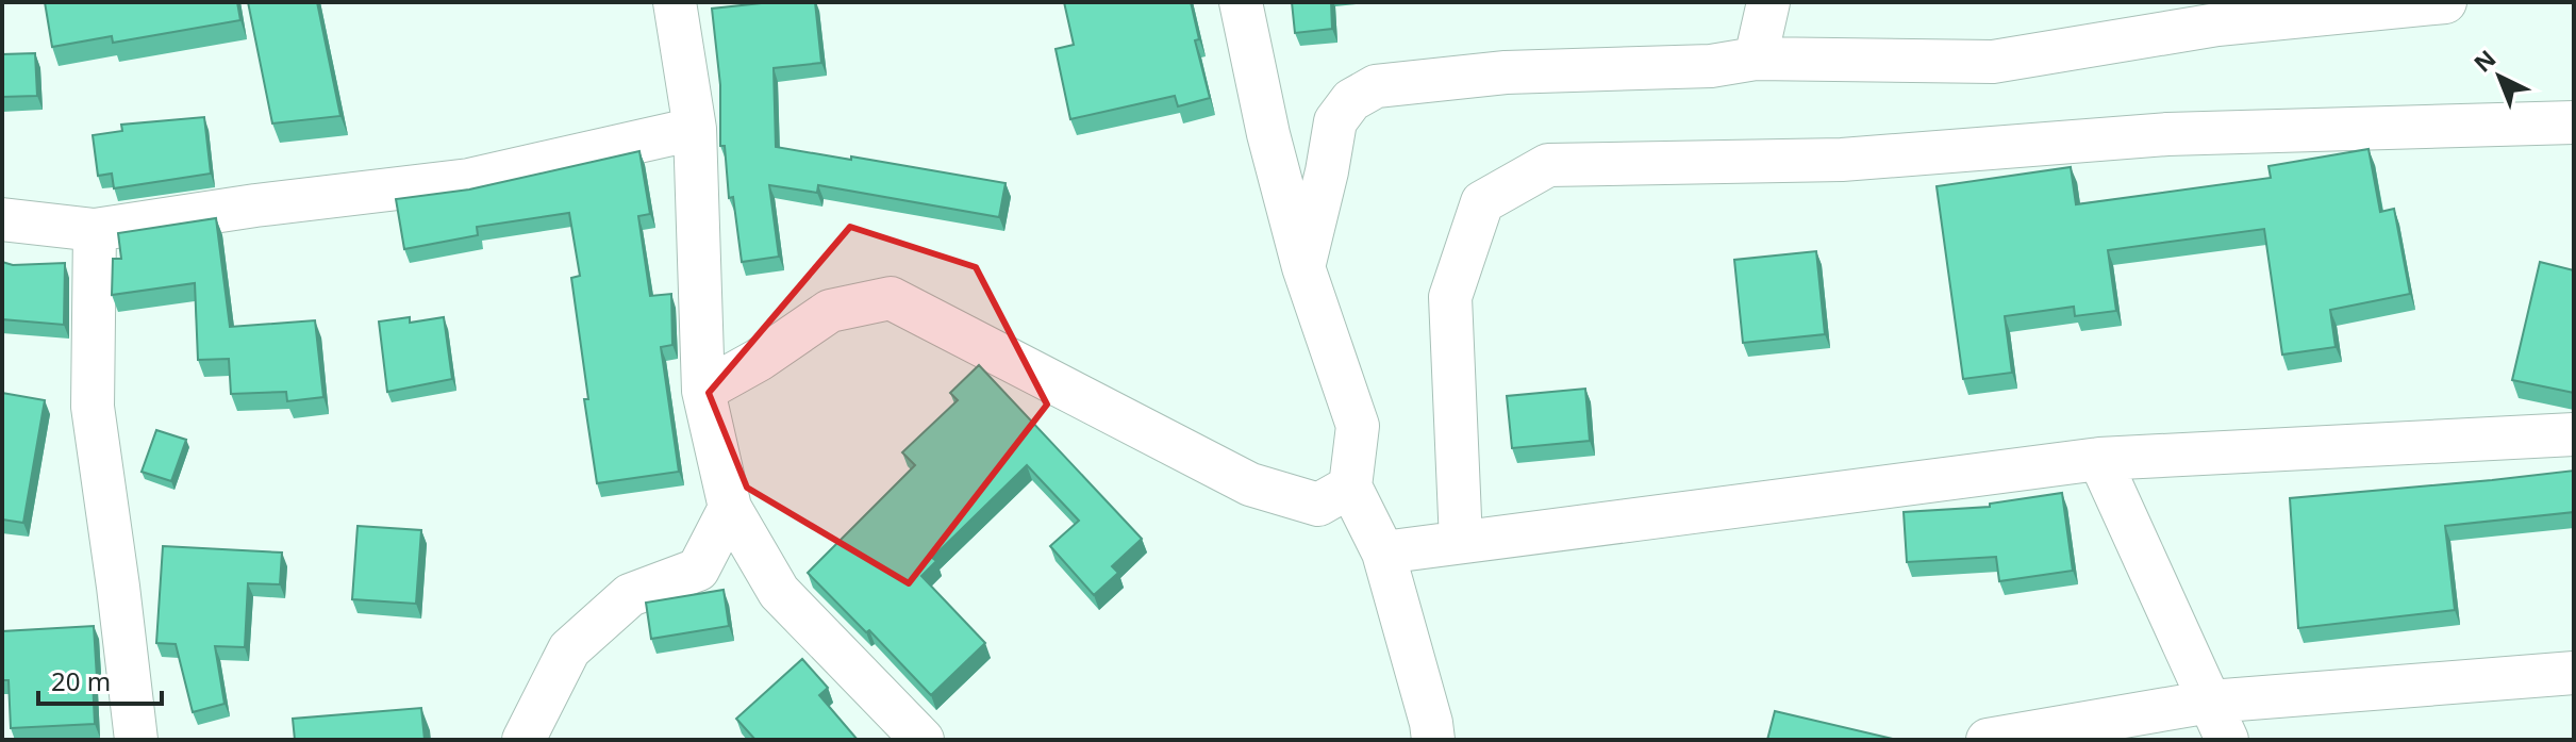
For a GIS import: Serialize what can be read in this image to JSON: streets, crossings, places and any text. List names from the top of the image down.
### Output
{
  "scale_bar": "20 m",
  "north": "top left"
}
